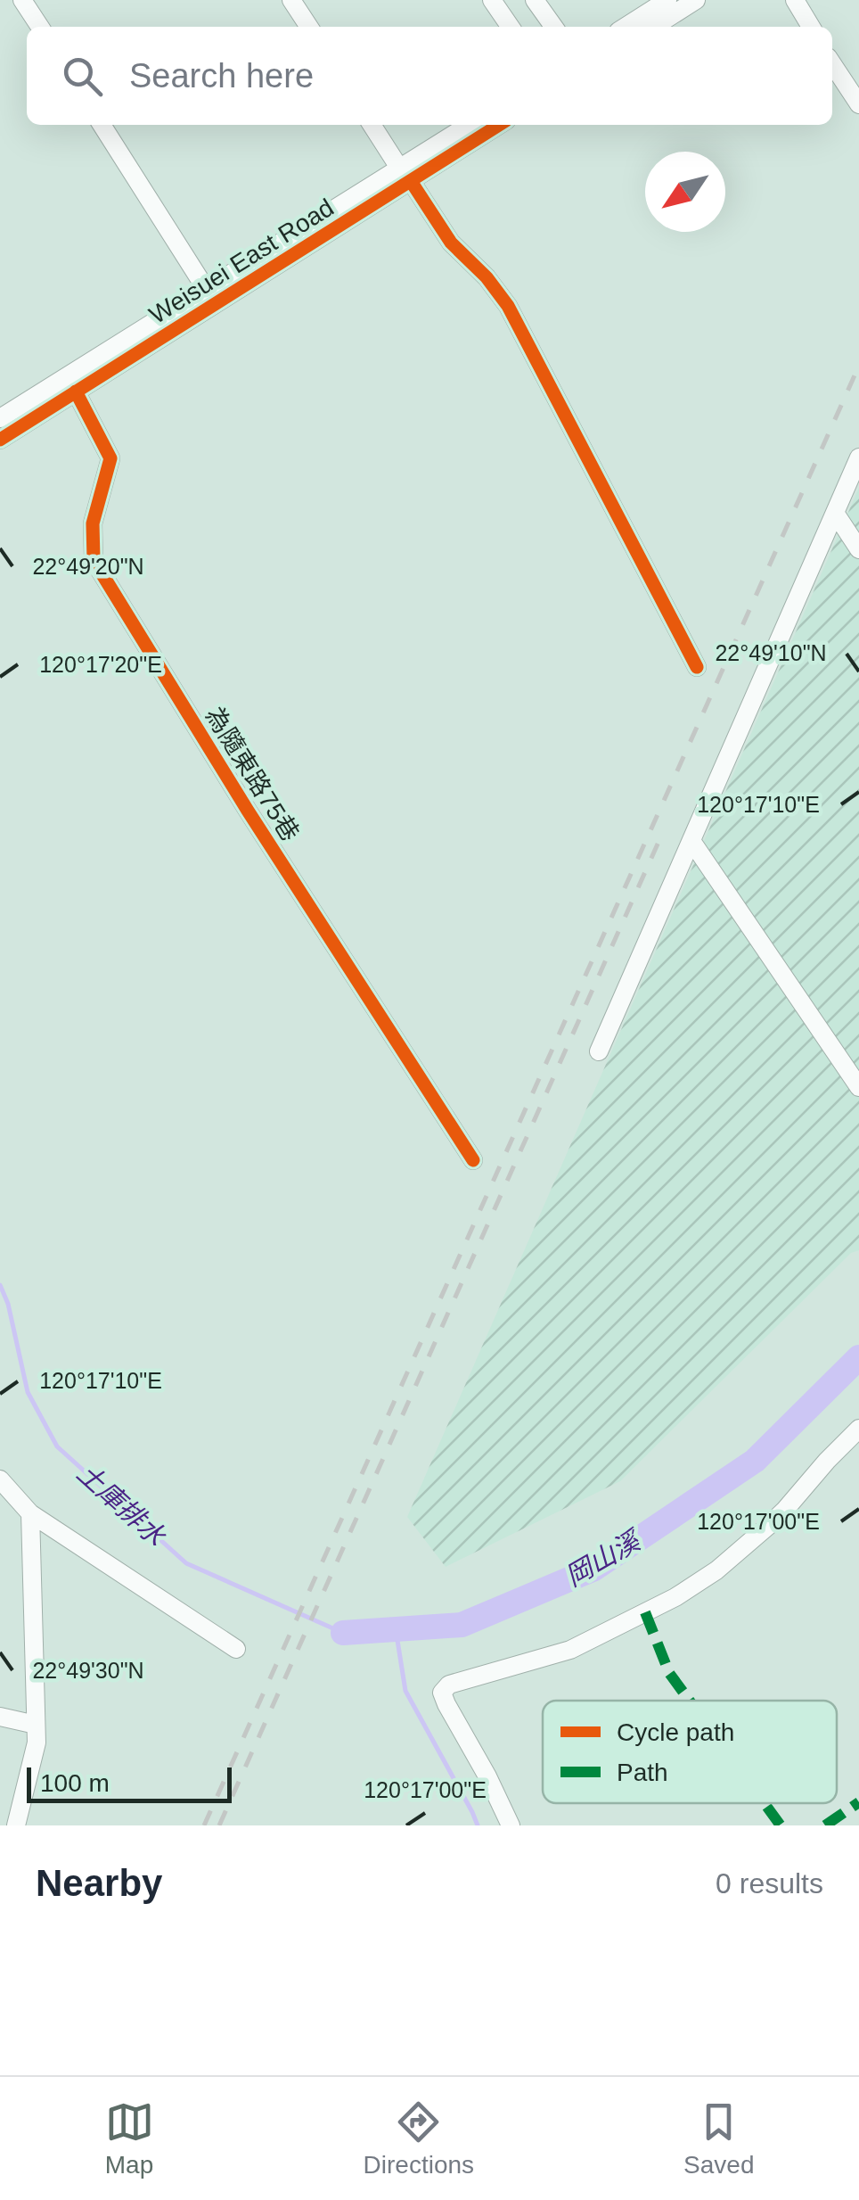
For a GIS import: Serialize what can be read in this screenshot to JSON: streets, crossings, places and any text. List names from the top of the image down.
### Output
{
  "streets": {
    "street": ["Weisuei East Road", "為隨東路75巷"]
  },
  "crossings": [
    ["Weisuei East Road", "為隨東路75巷"]
  ],
  "water": ["土庫排水", "岡山溪"],
  "legend": ["Cycle path", "Path"],
  "scale_bar": "100 m",
  "north": "bottom left",
  "page": {
    "search": "Search here",
    "scale": "100 m",
    "heading": ["Nearby", "0 results"],
    "nav": ["Map", "Directions", "Saved"]
  },
  "coordinates": [
    "22°49'20\"N",
    "22°49'10\"N",
    "120°17'20\"E",
    "120°17'10\"E",
    "120°17'00\"E",
    "22°49'30\"N"
  ]
}
